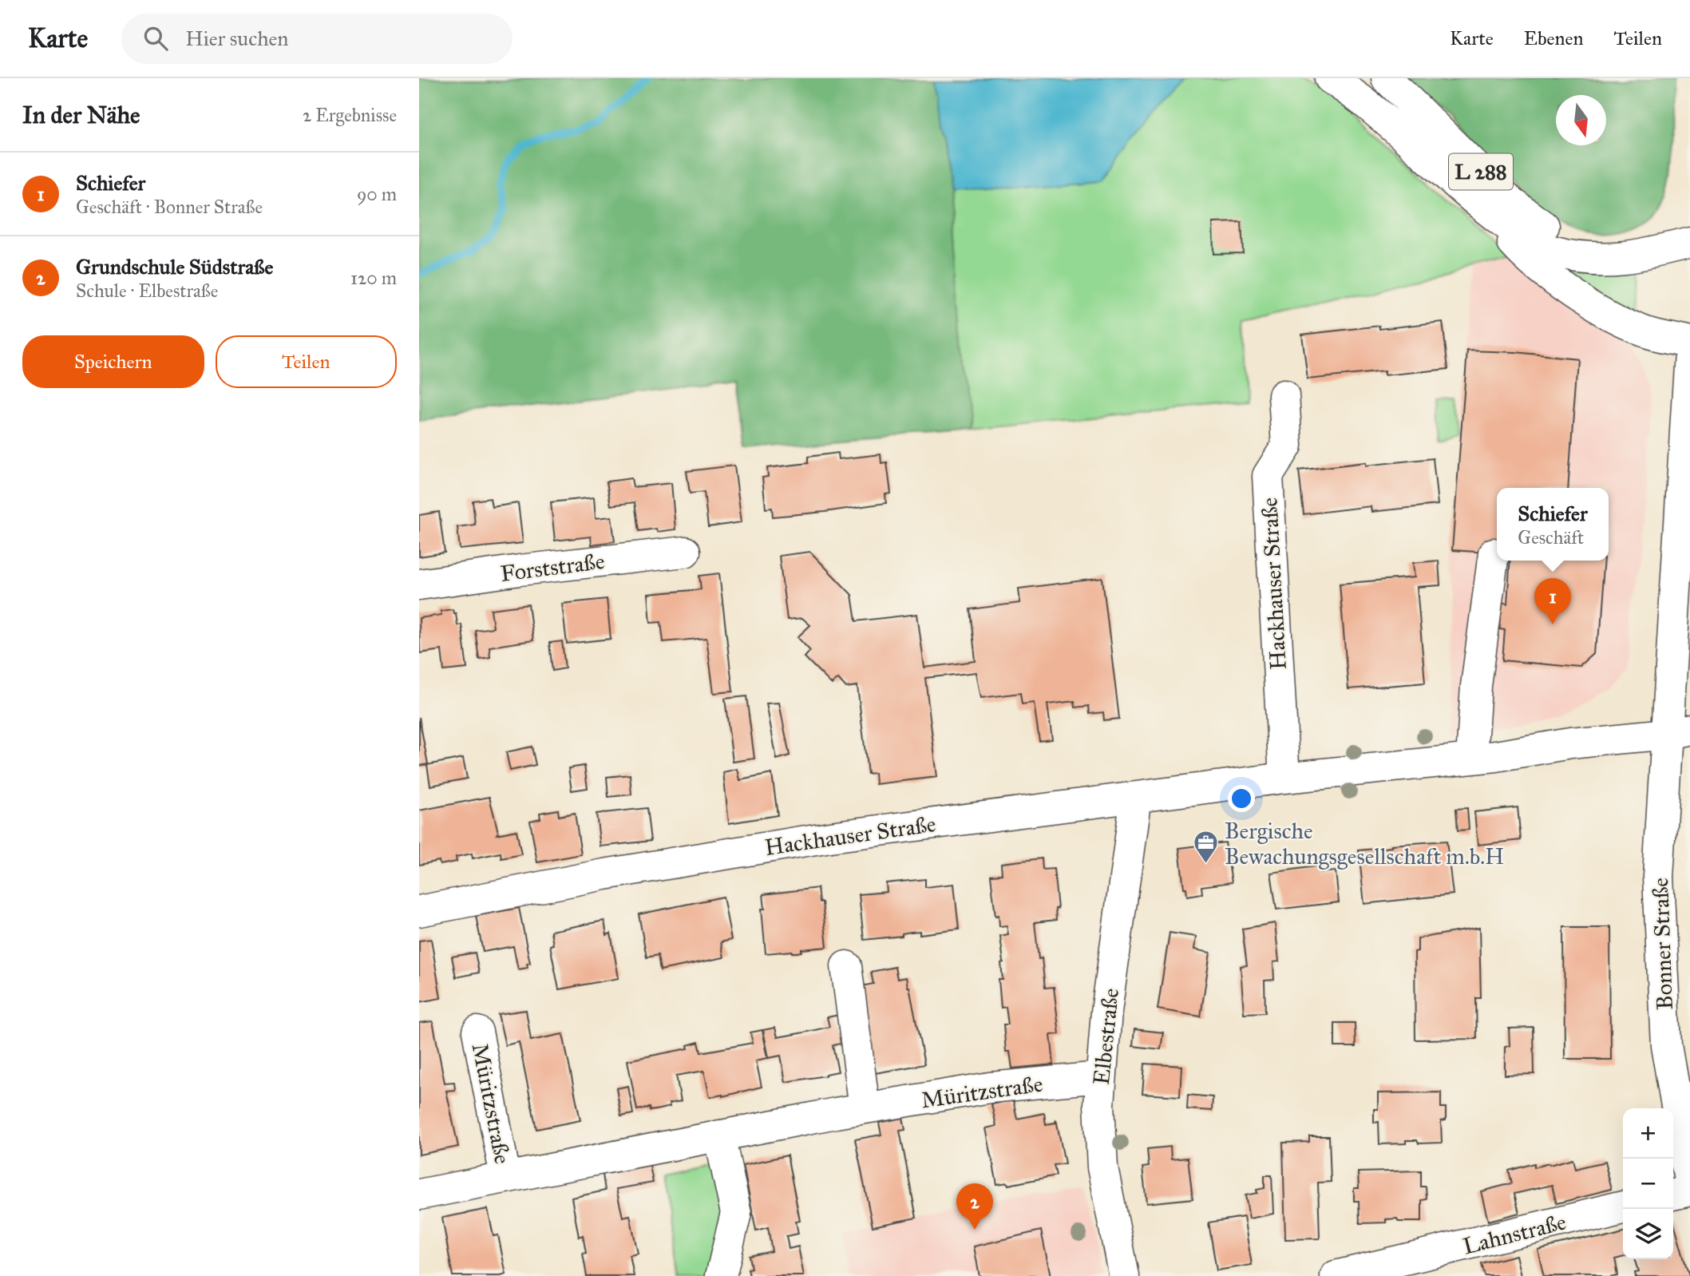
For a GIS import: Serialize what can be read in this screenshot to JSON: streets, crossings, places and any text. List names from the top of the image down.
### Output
{
  "streets": {
    "street": [
      "L 288",
      "Forststraße",
      "Hackhauser Straße",
      "Bonner Straße",
      "Elbestraße",
      "Müritzstraße",
      "Lahnstraße"
    ]
  },
  "crossings": [
    ["Hackhauser Straße", "Bonner Straße"],
    ["Hackhauser Straße", "Elbestraße"],
    ["Elbestraße", "Müritzstraße"]
  ],
  "places": {
    "office": ["Bergische Bewachungsgesellschaft m.b.H"]
  },
  "north": "bottom",
  "page": {
    "header": "Karte",
    "search": "Hier suchen",
    "nav": ["Karte", "Ebenen", "Teilen"],
    "heading": ["In der Nähe", "2 Ergebnisse"],
    "list": [
      {
        "mark": "1",
        "name": "Schiefer",
        "note": "Geschäft · Bonner Straße",
        "value": "90 m"
      },
      {
        "mark": "2",
        "name": "Grundschule Südstraße",
        "note": "Schule · Elbestraße",
        "value": "120 m"
      }
    ],
    "buttons": ["Speichern", "Teilen"],
    "popup": ["Schiefer", "Geschäft"],
    "pins": ["1", "2"],
    "map_buttons": ["+", "−"]
  }
}
